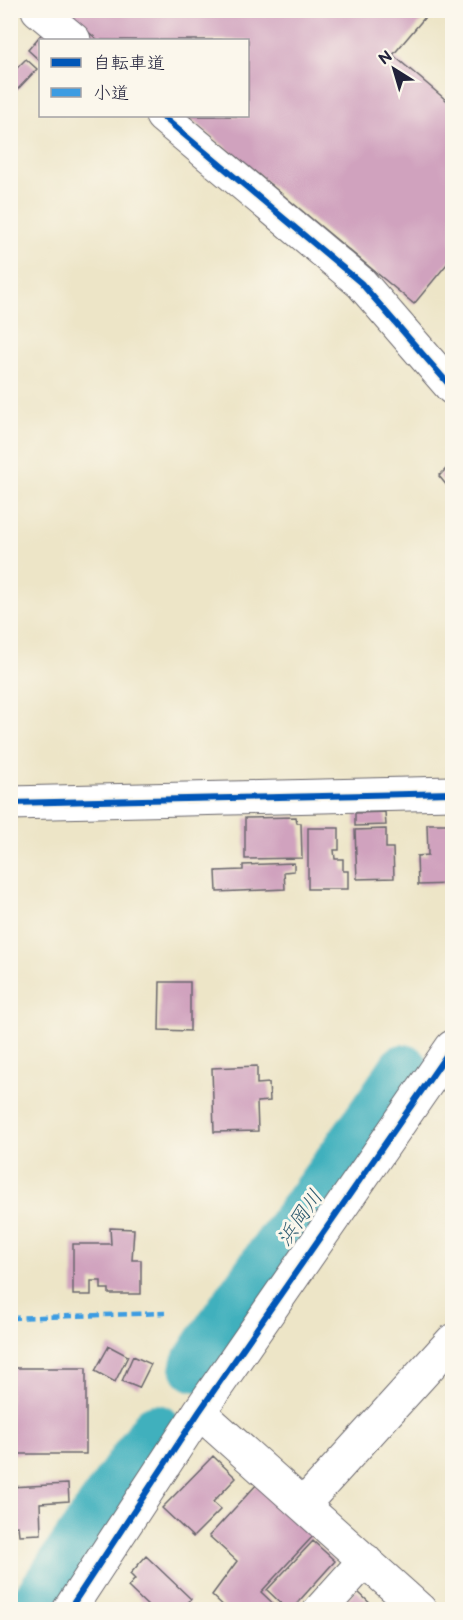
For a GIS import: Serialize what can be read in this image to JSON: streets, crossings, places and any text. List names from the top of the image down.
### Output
{
  "water": ["浜岡川"],
  "legend": ["自転車道", "小道"],
  "north": "top left"
}
